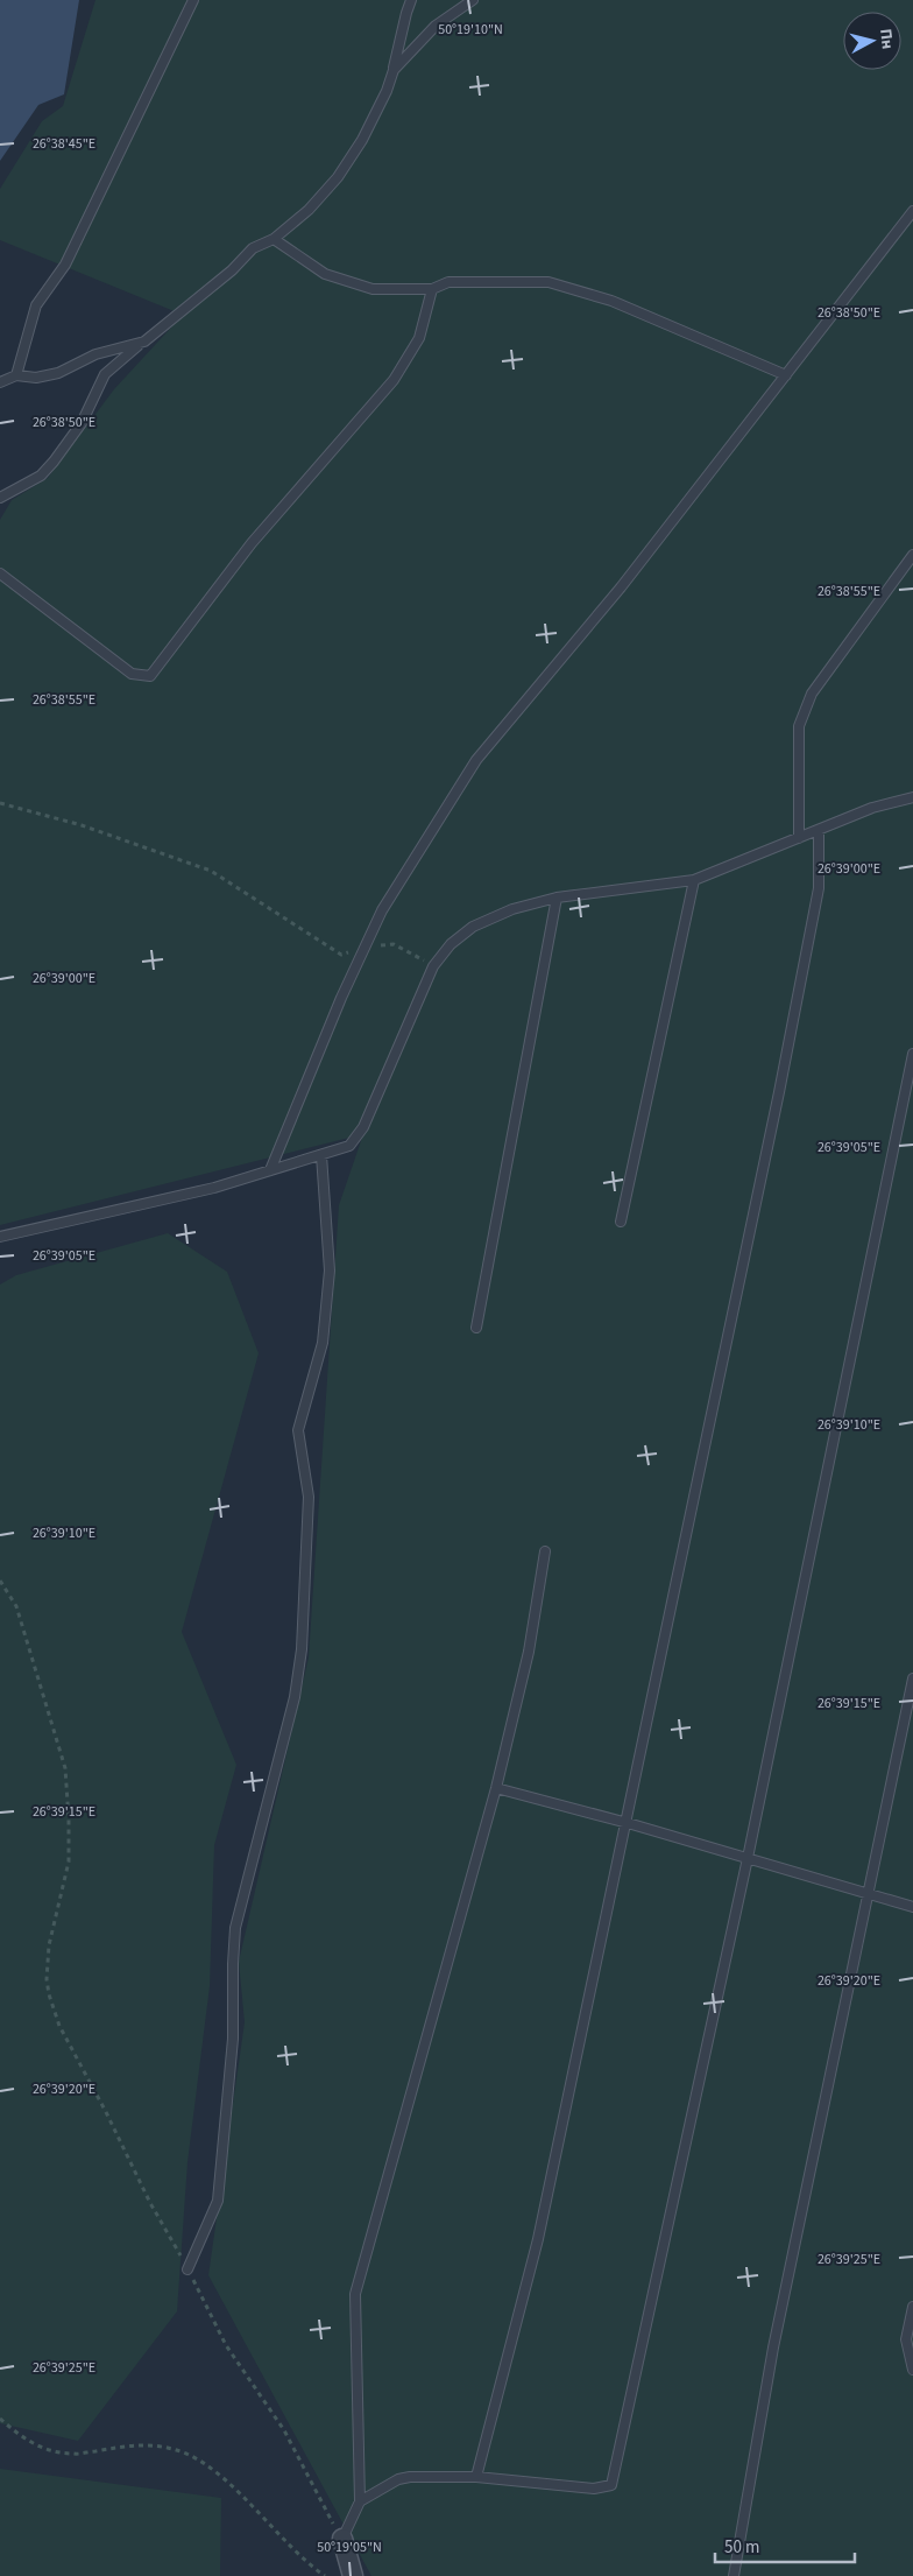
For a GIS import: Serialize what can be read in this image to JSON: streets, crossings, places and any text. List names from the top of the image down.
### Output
{
  "scale_bar": "50 m",
  "north": "right",
  "coordinates": [
    "50°19'10\"N",
    "26°38'45\"E",
    "26°38'50\"E",
    "26°38'55\"E",
    "26°39'00\"E",
    "26°39'05\"E",
    "26°39'10\"E",
    "26°39'15\"E",
    "26°39'20\"E",
    "26°39'25\"E",
    "50°19'05\"N"
  ]
}
